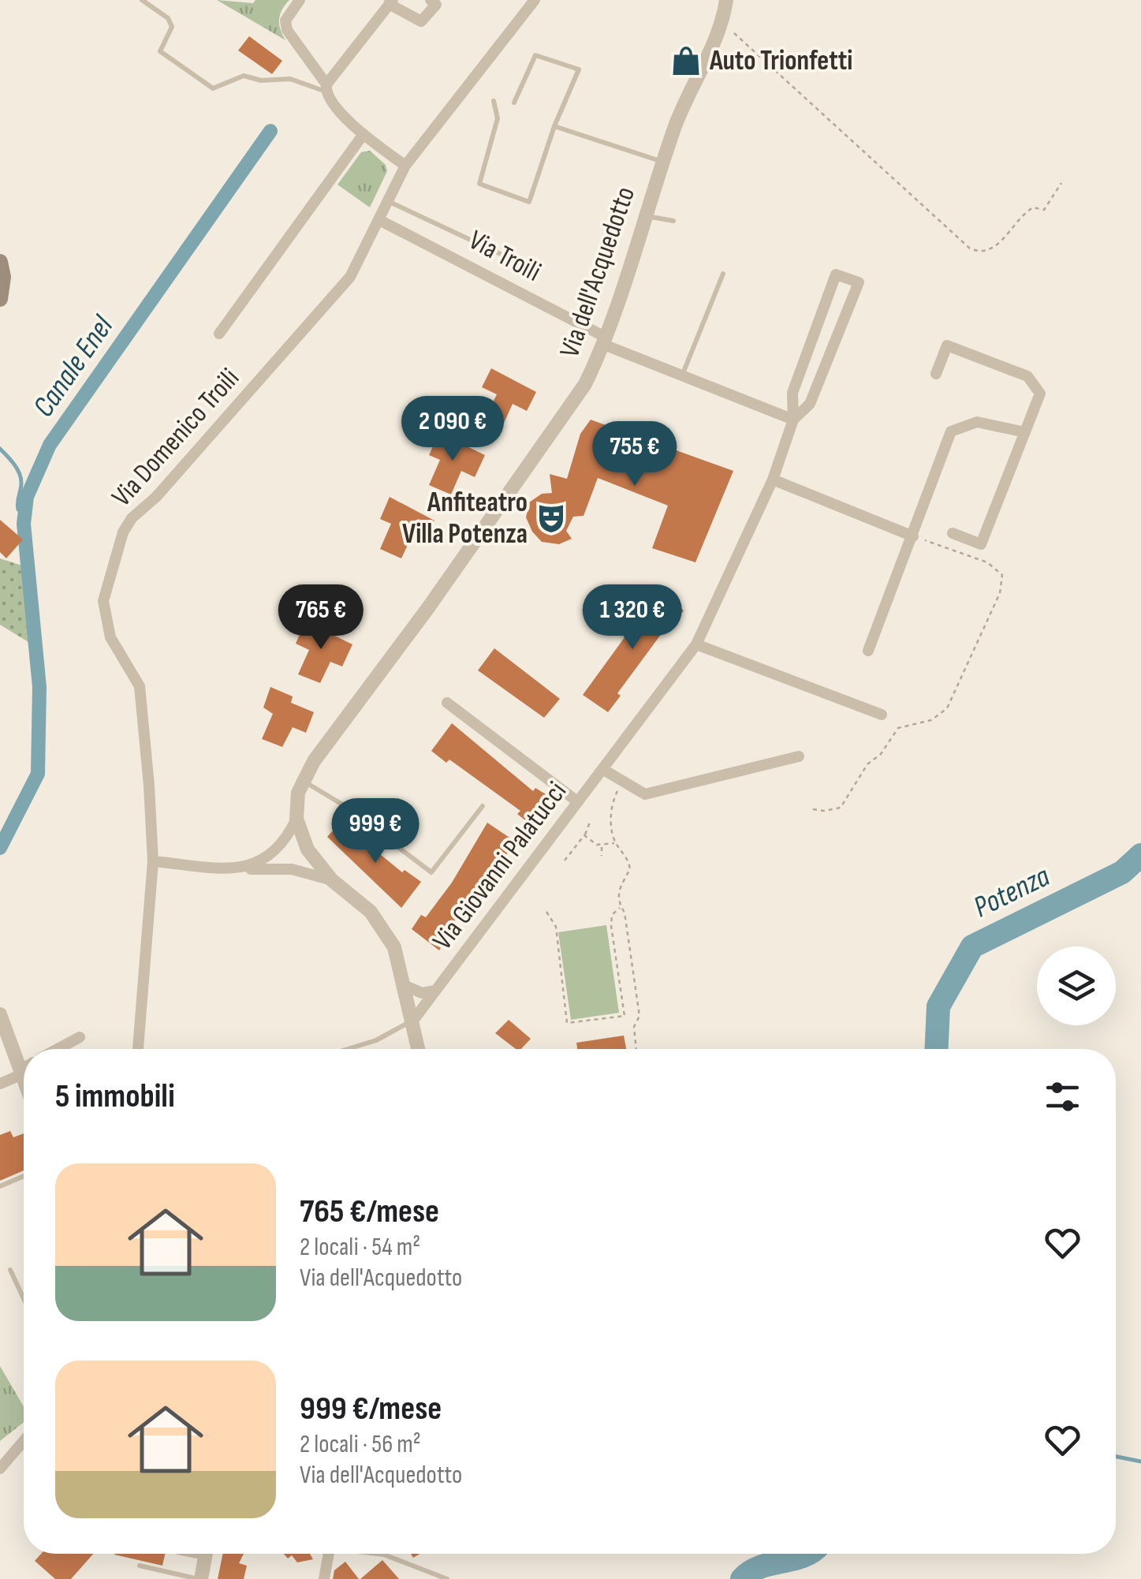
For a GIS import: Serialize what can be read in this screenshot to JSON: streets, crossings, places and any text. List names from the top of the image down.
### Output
{
  "streets": {
    "street": [
      "Via Troili",
      "Via dell'Acquedotto",
      "Via Domenico Troili",
      "Via Giovanni Palatucci"
    ]
  },
  "crossings": [
    ["Via Troili", "Via dell'Acquedotto"],
    ["Via Troili", "Via Domenico Troili"],
    ["Via Troili", "Via Giovanni Palatucci"]
  ],
  "water": ["Canale Enel", "Potenza"],
  "places": {
    "shop": ["Auto Trionfetti"],
    "theatre": ["Anfiteatro Villa Potenza"]
  },
  "page": {
    "price": [
      "2 090 €",
      "755 €",
      "765 €",
      "1 320 €",
      "999 €"
    ],
    "heading": "5 immobili",
    "list": [
      {
        "name": "765 €/mese",
        "note": "2 locali · 54 m² · Via dell'Acquedotto"
      },
      {
        "name": "999 €/mese",
        "note": "2 locali · 56 m² · Via dell'Acquedotto"
      }
    ]
  }
}
